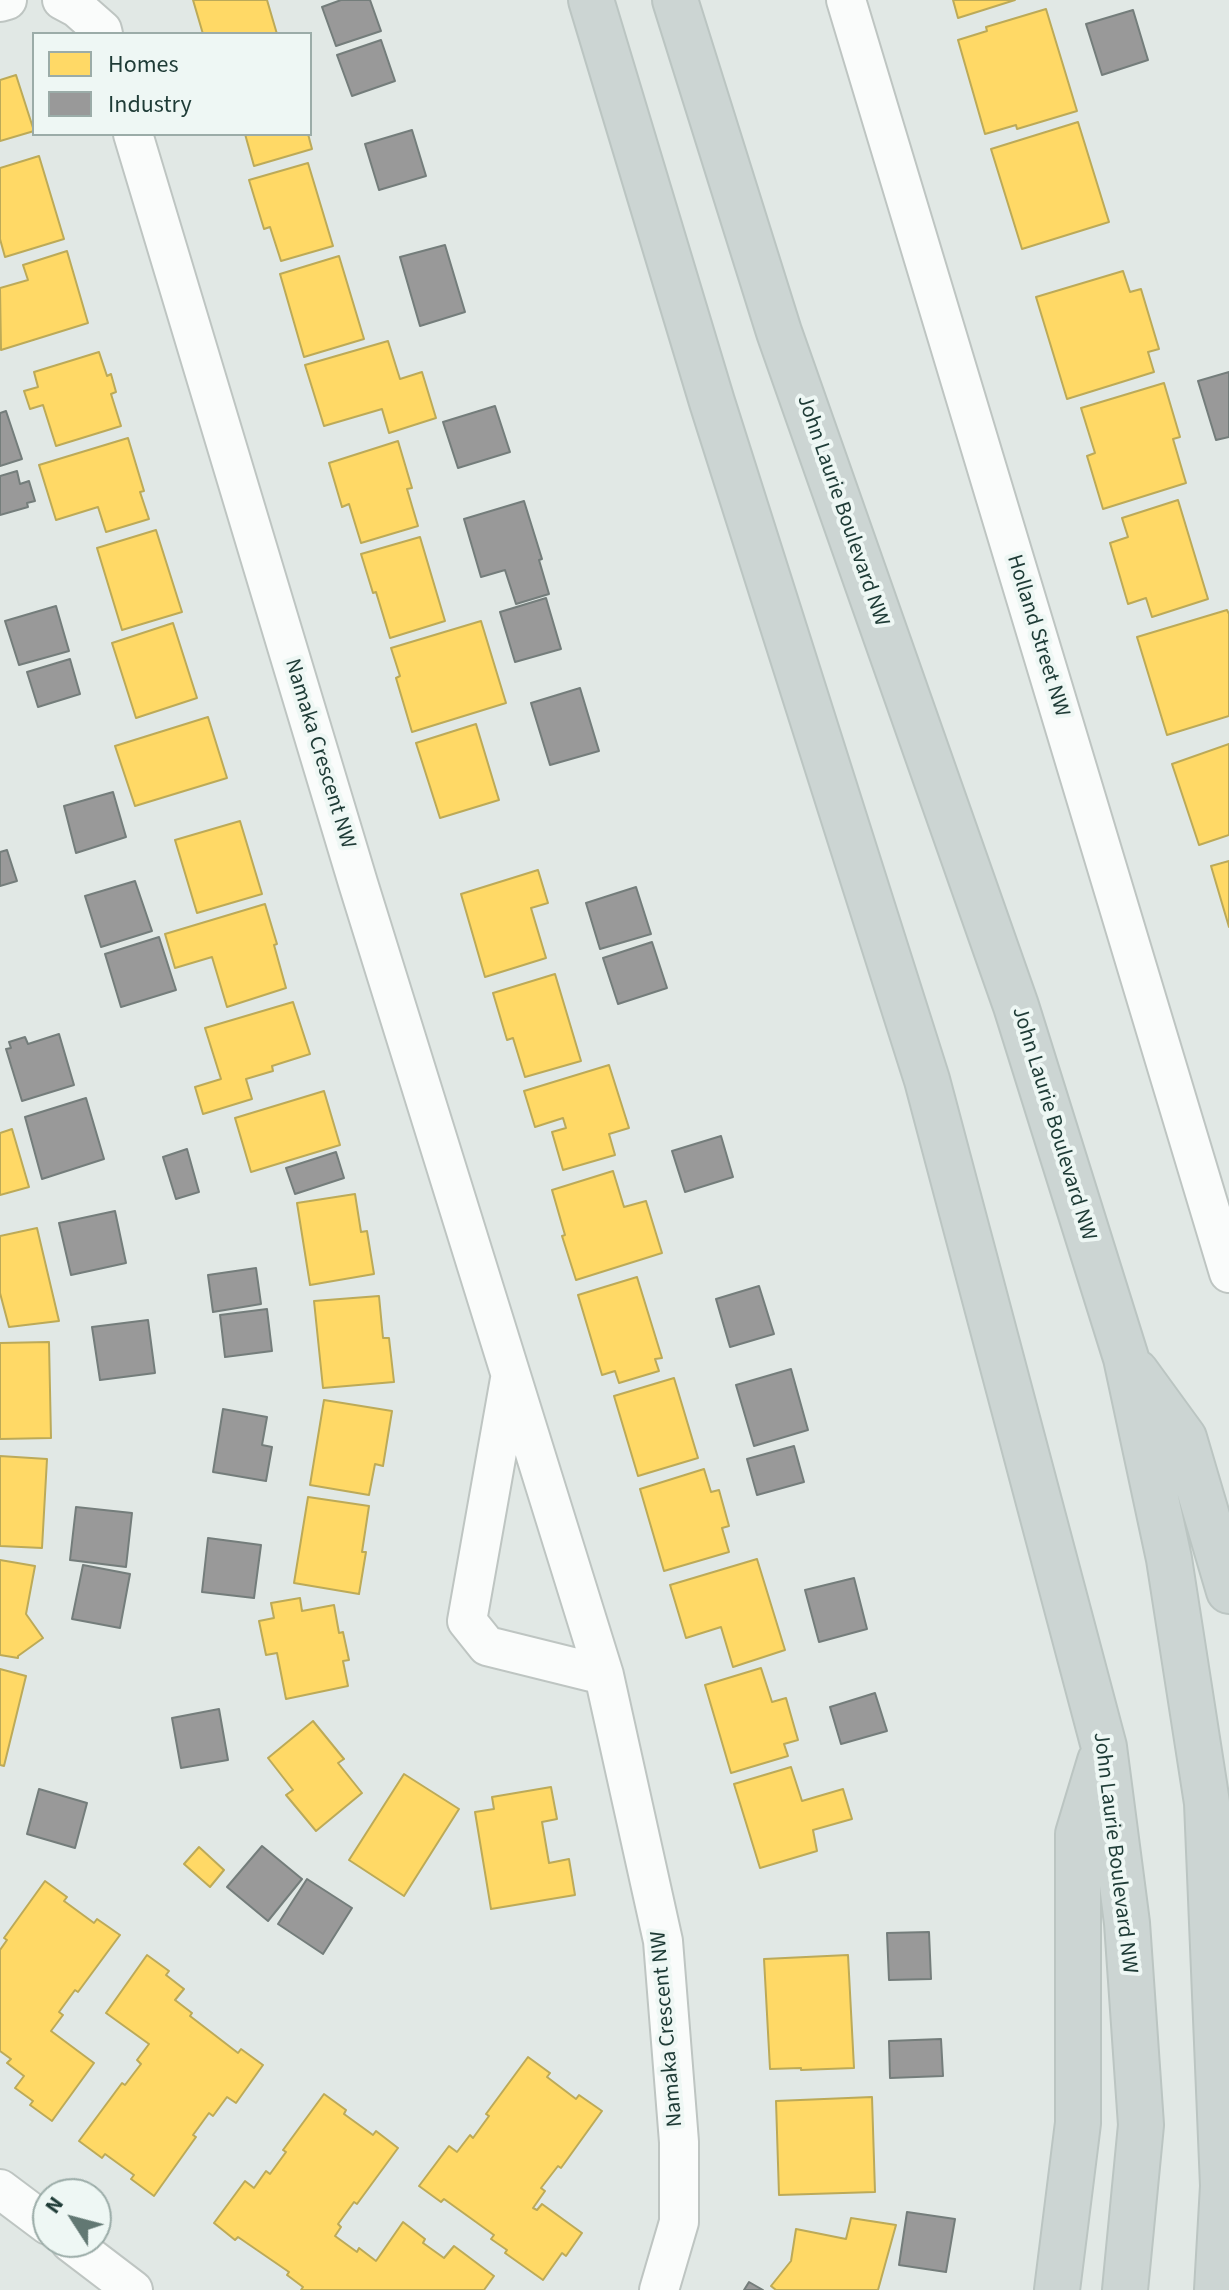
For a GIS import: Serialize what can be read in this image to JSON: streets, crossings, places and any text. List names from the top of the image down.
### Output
{
  "streets": {
    "main road": ["John Laurie Boulevard NW"],
    "street": ["Holland Street NW", "Namaka Crescent NW"]
  },
  "legend": ["Homes", "Industry"],
  "north": "top left"
}
